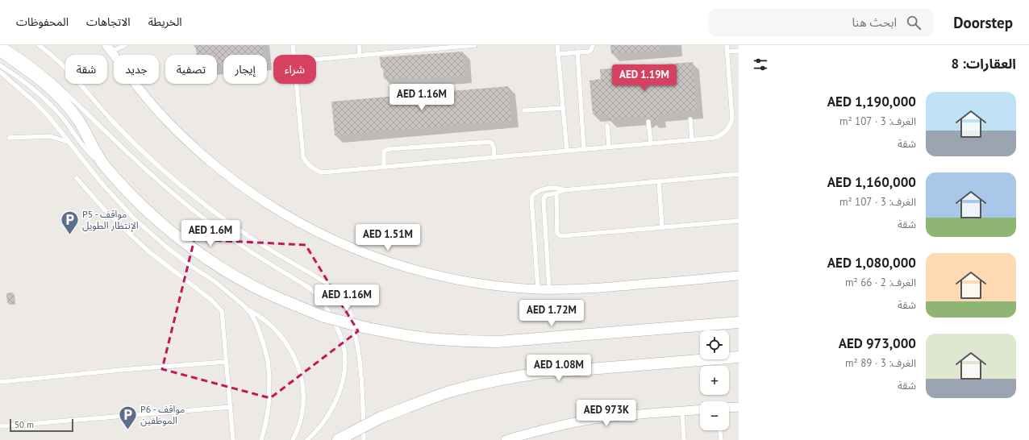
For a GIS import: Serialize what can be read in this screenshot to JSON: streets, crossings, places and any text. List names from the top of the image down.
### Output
{
  "places": {
    "parking": ["P5 - مواقف الإنتظار الطويل", "P6 - مواقف الموظفين"]
  },
  "scale_bar": "50 m",
  "page": {
    "header": "Doorstep",
    "search": "ابحث هنا",
    "nav": ["الخريطة", "الاتجاهات", "المحفوظات"],
    "heading": "العقارات: 8",
    "chip": [
      "شراء",
      "إيجار",
      "تصفية",
      "جديد",
      "شقة"
    ],
    "price": [
      "AED 1.19M",
      "AED 1.16M",
      "AED 1.6M",
      "AED 1.51M",
      "AED 1.16M",
      "AED 1.72M",
      "AED 1.08M",
      "AED 973K"
    ],
    "list": [
      {
        "name": "AED 1,190,000",
        "note": "الغرف: 3 · 107 m² · شقة"
      },
      {
        "name": "AED 1,160,000",
        "note": "الغرف: 3 · 107 m² · شقة"
      },
      {
        "name": "AED 1,080,000",
        "note": "الغرف: 2 · 66 m² · شقة"
      },
      {
        "name": "AED 973,000",
        "note": "الغرف: 3 · 89 m² · شقة"
      }
    ],
    "map_buttons": ["+", "−"],
    "scale": "50 m"
  }
}
